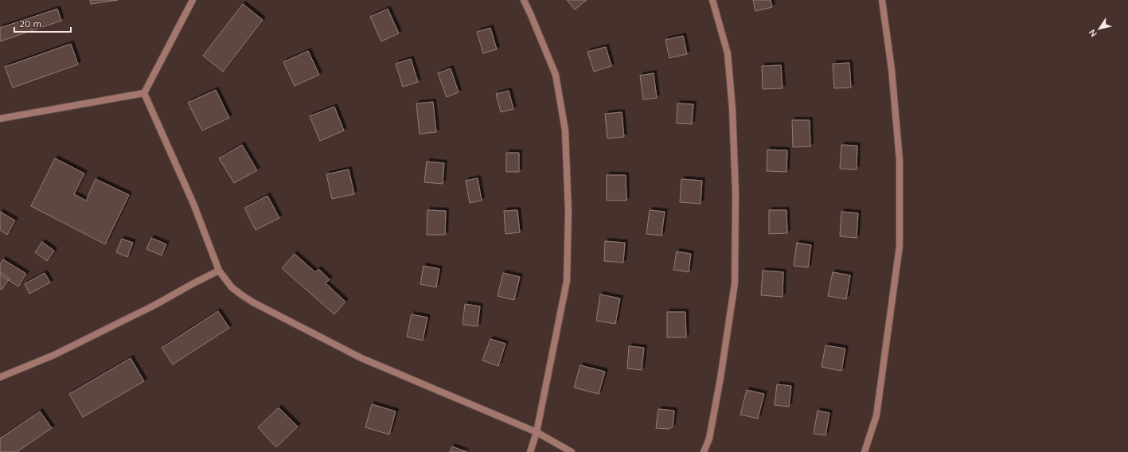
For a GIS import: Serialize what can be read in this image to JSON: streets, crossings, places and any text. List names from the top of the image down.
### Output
{
  "scale_bar": "20 m",
  "north": "bottom left"
}
